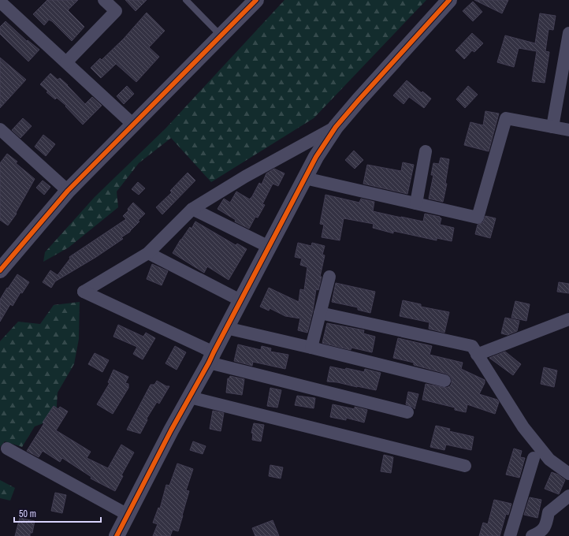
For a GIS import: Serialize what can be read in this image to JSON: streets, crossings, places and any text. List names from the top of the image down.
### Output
{
  "scale_bar": "50 m"
}
